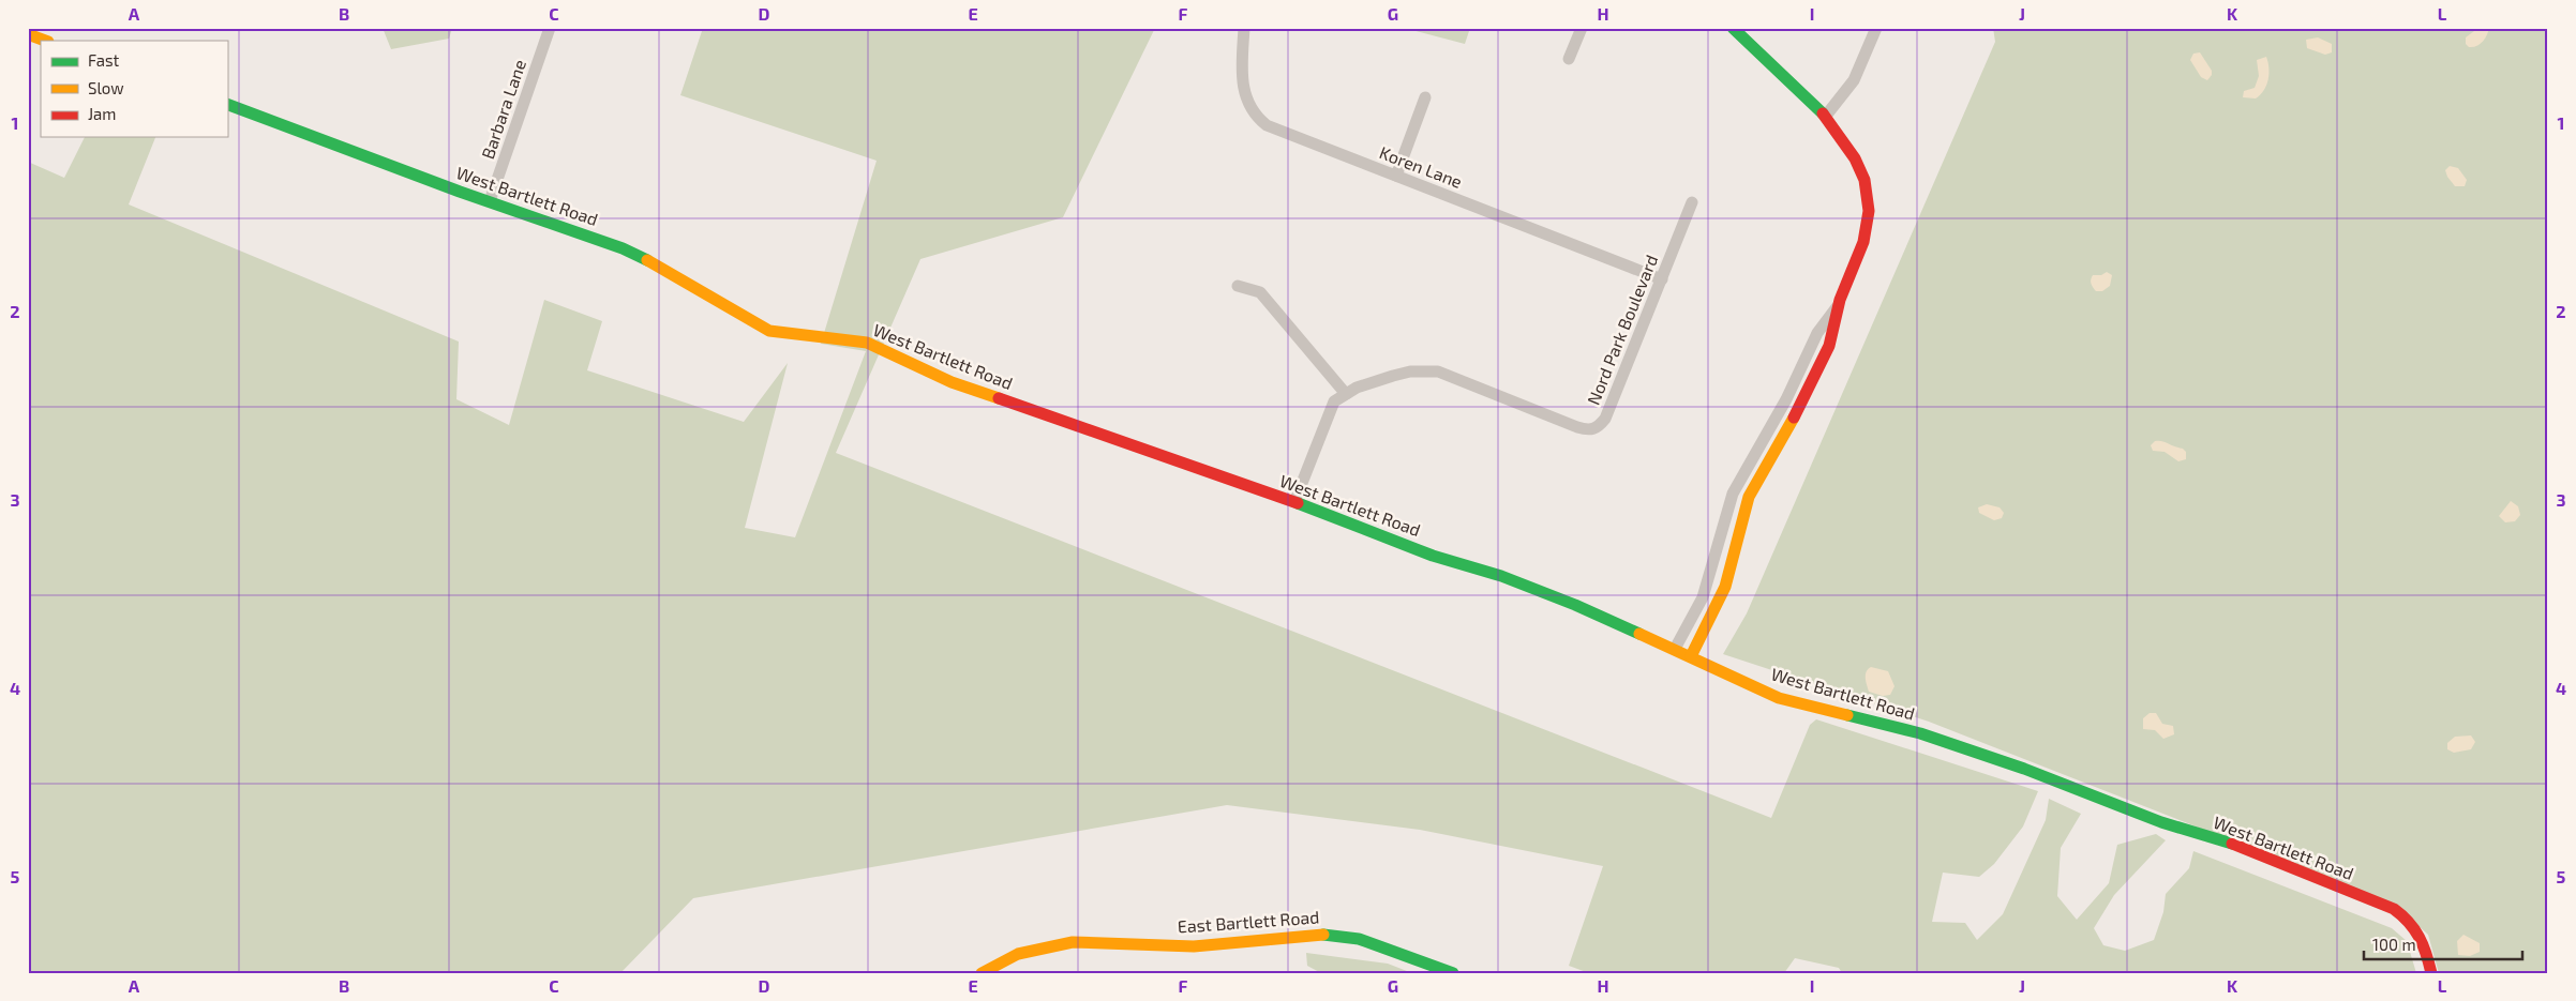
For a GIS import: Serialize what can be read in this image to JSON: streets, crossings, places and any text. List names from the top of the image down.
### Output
{
  "streets": {
    "street": [
      "Barbara Lane",
      "Koren Lane",
      "West Bartlett Road",
      "Nord Park Boulevard",
      "East Bartlett Road"
    ]
  },
  "crossings": [
    ["Barbara Lane", "West Bartlett Road"],
    ["Koren Lane", "Nord Park Boulevard"],
    ["West Bartlett Road", "Nord Park Boulevard"]
  ],
  "legend": ["Fast", "Slow", "Jam"],
  "scale_bar": "100 m",
  "grid": {
    "columns": [
      "A",
      "B",
      "C",
      "D",
      "E",
      "F",
      "G",
      "H",
      "I",
      "J",
      "K",
      "L"
    ],
    "rows": [
      "1",
      "2",
      "3",
      "4",
      "5"
    ]
  }
}
